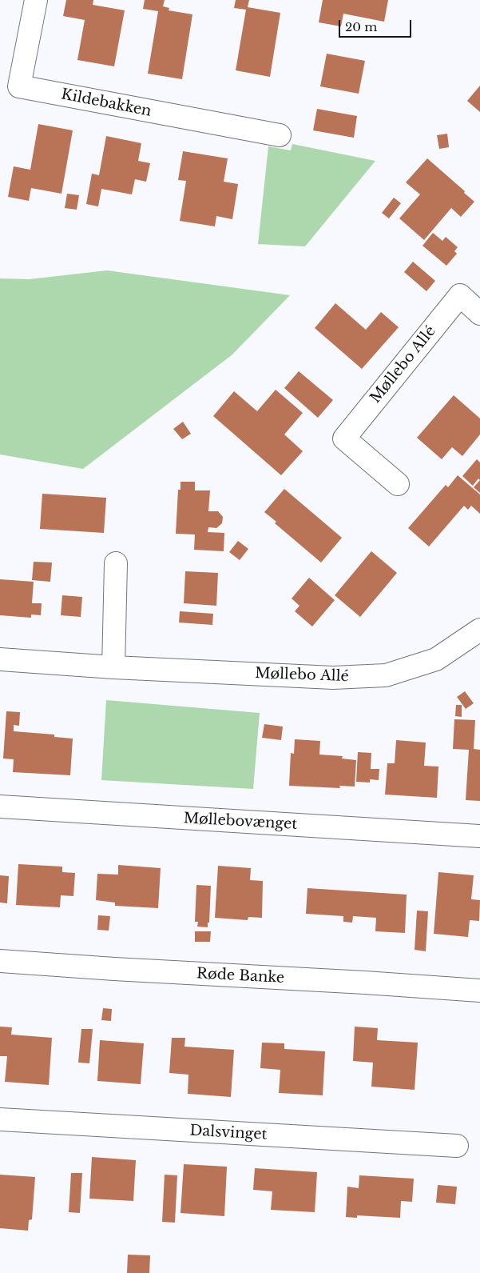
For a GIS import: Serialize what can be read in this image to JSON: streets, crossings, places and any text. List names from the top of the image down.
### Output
{
  "streets": {
    "street": [
      "Kildebakken",
      "Møllebo Allé",
      "Møllebovænget",
      "Røde Banke",
      "Dalsvinget"
    ]
  },
  "scale_bar": "20 m"
}
